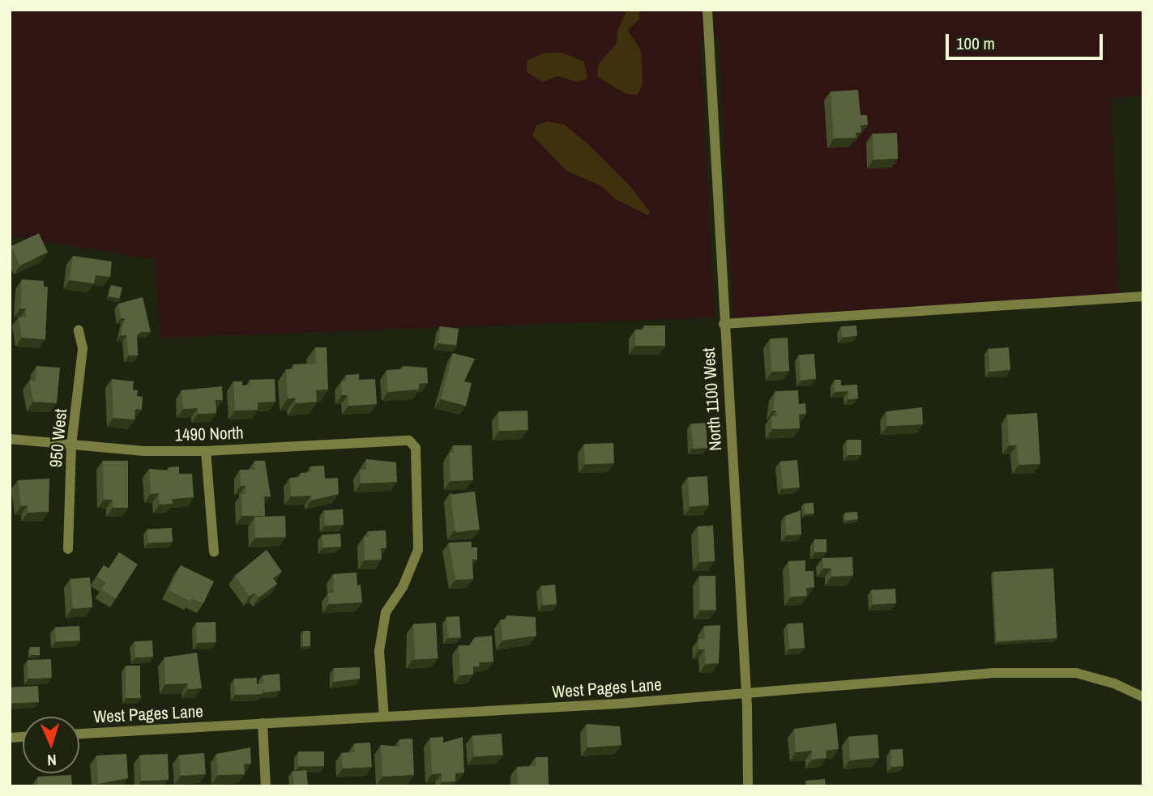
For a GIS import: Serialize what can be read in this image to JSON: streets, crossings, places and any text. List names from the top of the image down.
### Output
{
  "streets": {
    "street": [
      "North 1100 West",
      "1490 North",
      "950 West",
      "West Pages Lane"
    ]
  },
  "crossings": [
    ["North 1100 West", "West Pages Lane"],
    ["1490 North", "950 West"],
    ["1490 North", "West Pages Lane"]
  ],
  "scale_bar": "100 m",
  "north": "bottom"
}
